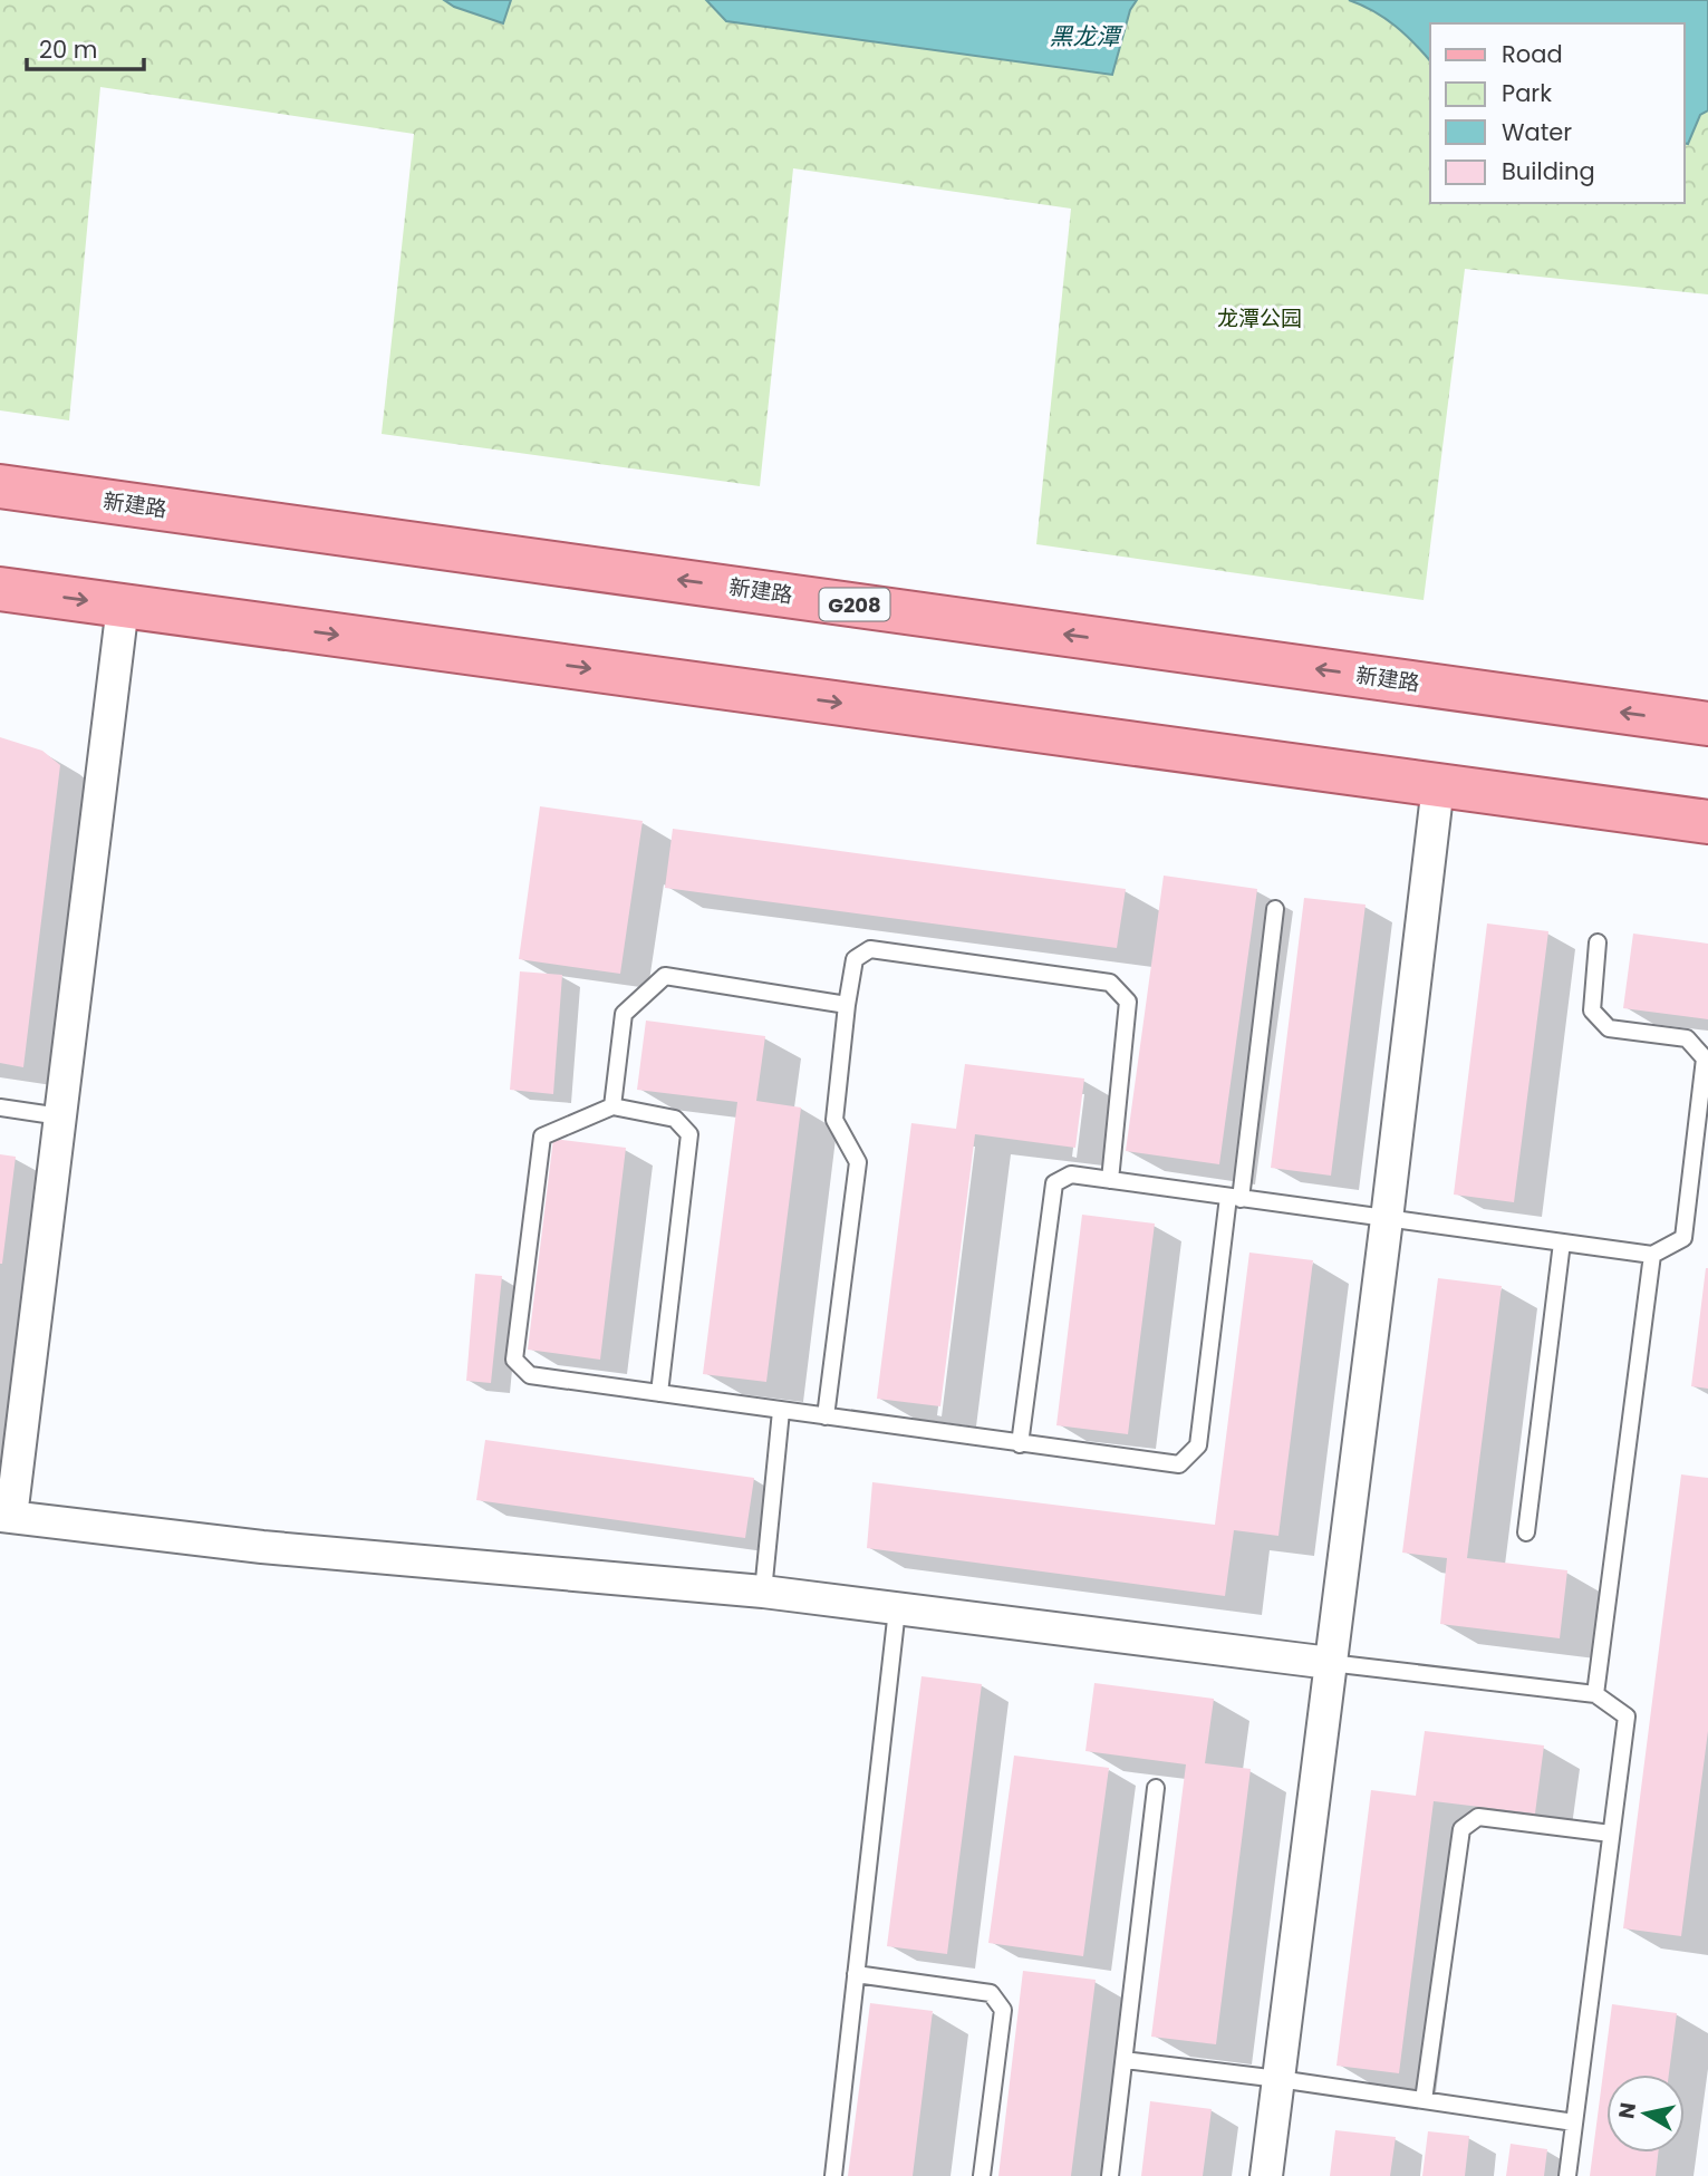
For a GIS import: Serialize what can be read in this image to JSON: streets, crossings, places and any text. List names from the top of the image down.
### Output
{
  "streets": {
    "main road": ["新建路", "G208"]
  },
  "water": ["黑龙潭"],
  "parks": ["龙潭公园"],
  "legend": [
    "Road",
    "Park",
    "Water",
    "Building"
  ],
  "scale_bar": "20 m",
  "north": "left"
}
